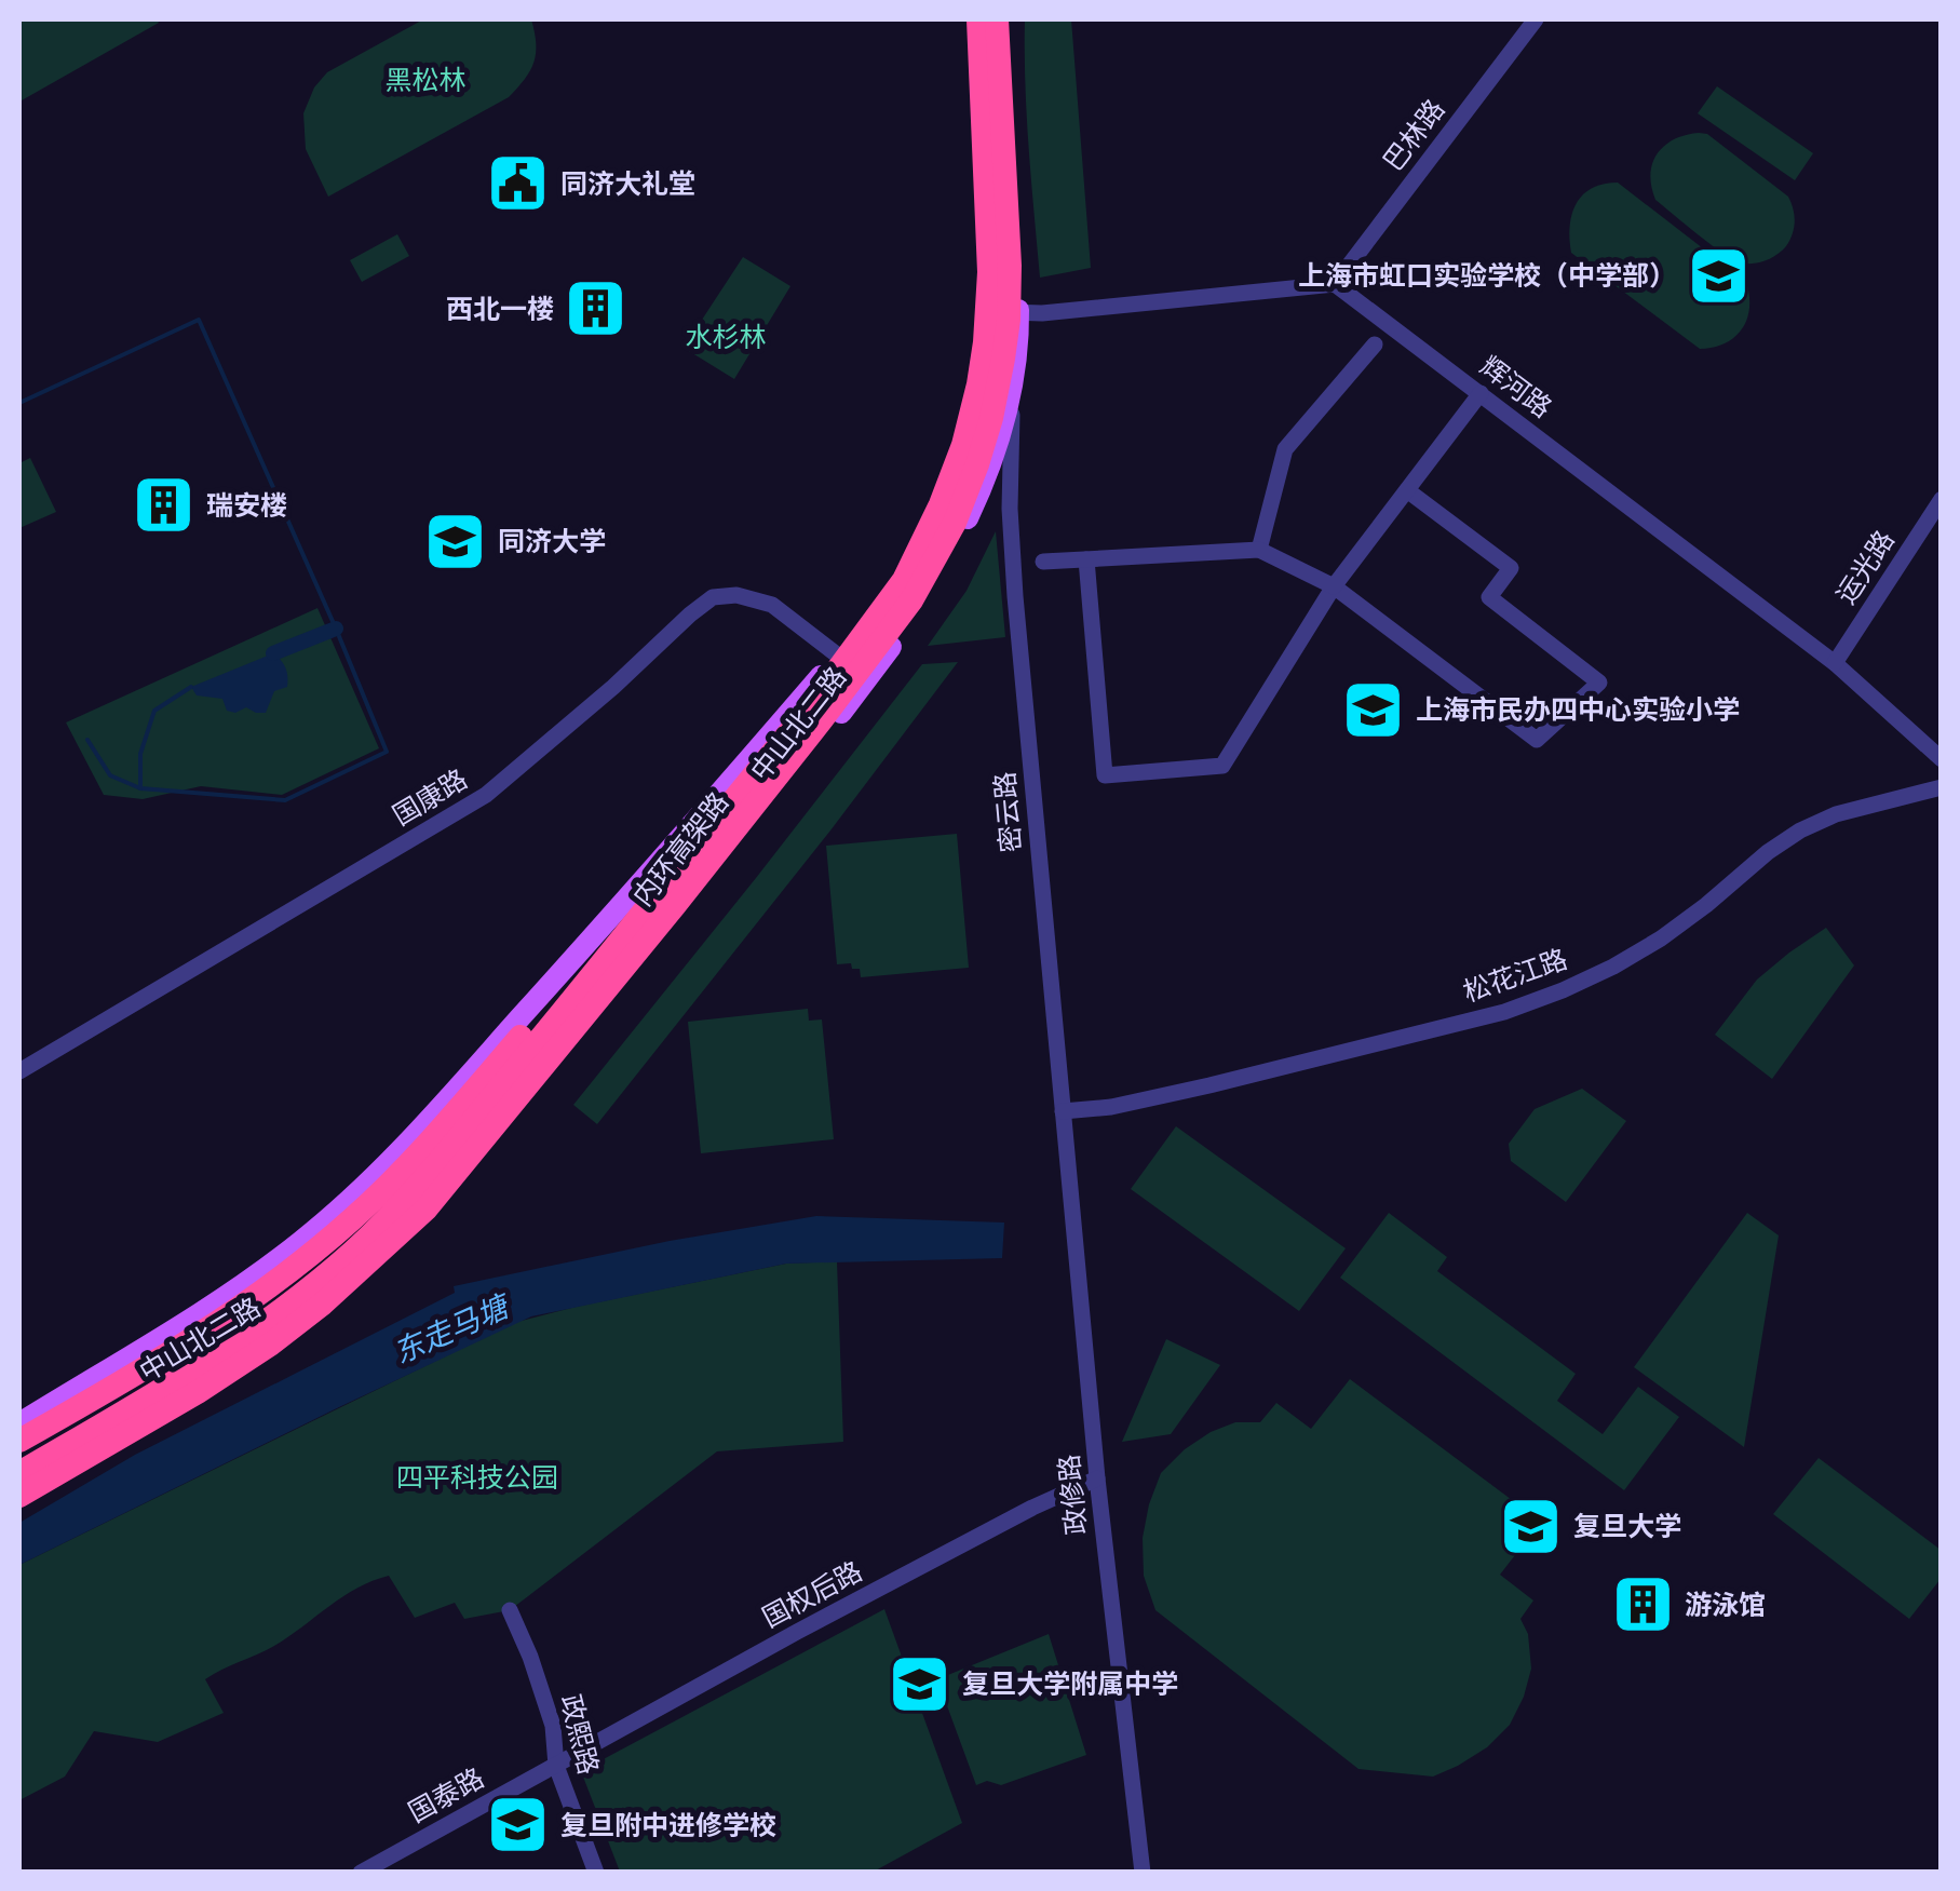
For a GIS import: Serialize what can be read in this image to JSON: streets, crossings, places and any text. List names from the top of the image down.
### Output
{
  "streets": {
    "highway": ["内环高架路"],
    "main road": ["中山北二路"],
    "street": [
      "巴林路",
      "辉河路",
      "运光路",
      "国康路",
      "密云路",
      "松花江路",
      "政修路",
      "国权后路",
      "政熙路",
      "国泰路"
    ]
  },
  "crossings": [
    ["巴林路", "辉河路"],
    ["辉河路", "运光路"],
    ["中山北二路", "国康路"],
    ["中山北二路", "密云路"],
    ["中山北二路", "内环高架路"],
    ["密云路", "松花江路"],
    ["密云路", "政修路"],
    ["松花江路", "政修路"],
    ["政修路", "国权后路"],
    ["国权后路", "政熙路"],
    ["国权后路", "国泰路"],
    ["政熙路", "国泰路"]
  ],
  "water": ["东走马塘"],
  "parks": ["黑松林", "水杉林", "四平科技公园"],
  "places": {
    "public building": ["同济大礼堂"],
    "school or university": [
      "上海市虹口实验学校（中学部）",
      "同济大学",
      "上海市民办四中心实验小学",
      "复旦大学",
      "复旦大学附属中学",
      "复旦附中进修学校"
    ],
    "building": ["西北一楼", "瑞安楼", "游泳馆"]
  }
}
